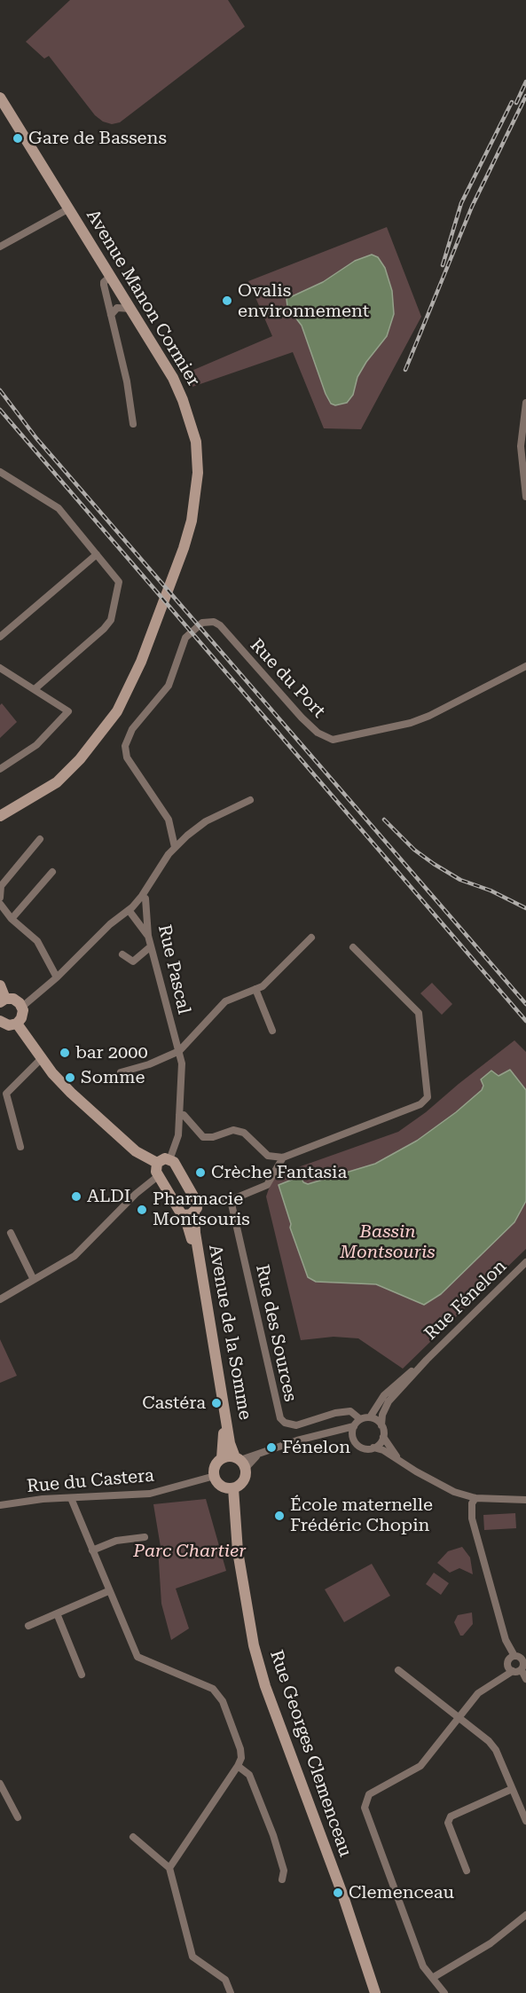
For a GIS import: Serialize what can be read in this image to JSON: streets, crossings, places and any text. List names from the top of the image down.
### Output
{
  "streets": {
    "street": [
      "Avenue Manon Cormier",
      "Rue du Port",
      "Rue Pascal",
      "Rue Fénelon",
      "Avenue de la Somme",
      "Rue des Sources",
      "Rue du Castera",
      "Rue Georges Clemenceau"
    ]
  },
  "crossings": [
    ["Rue Fénelon", "Rue des Sources"],
    ["Avenue de la Somme", "Rue du Castera"],
    ["Avenue de la Somme", "Rue Georges Clemenceau"],
    ["Rue du Castera", "Rue Georges Clemenceau"]
  ],
  "parks": ["Bassin Montsouris", "Parc Chartier"],
  "places": [
    "Gare de Bassens",
    "Ovalis environnement",
    "bar 2000",
    "Somme",
    "Crèche Fantasia",
    "ALDI",
    "Pharmacie Montsouris",
    "Castéra",
    "Fénelon",
    "École maternelle Frédéric Chopin",
    "Clemenceau"
  ]
}
